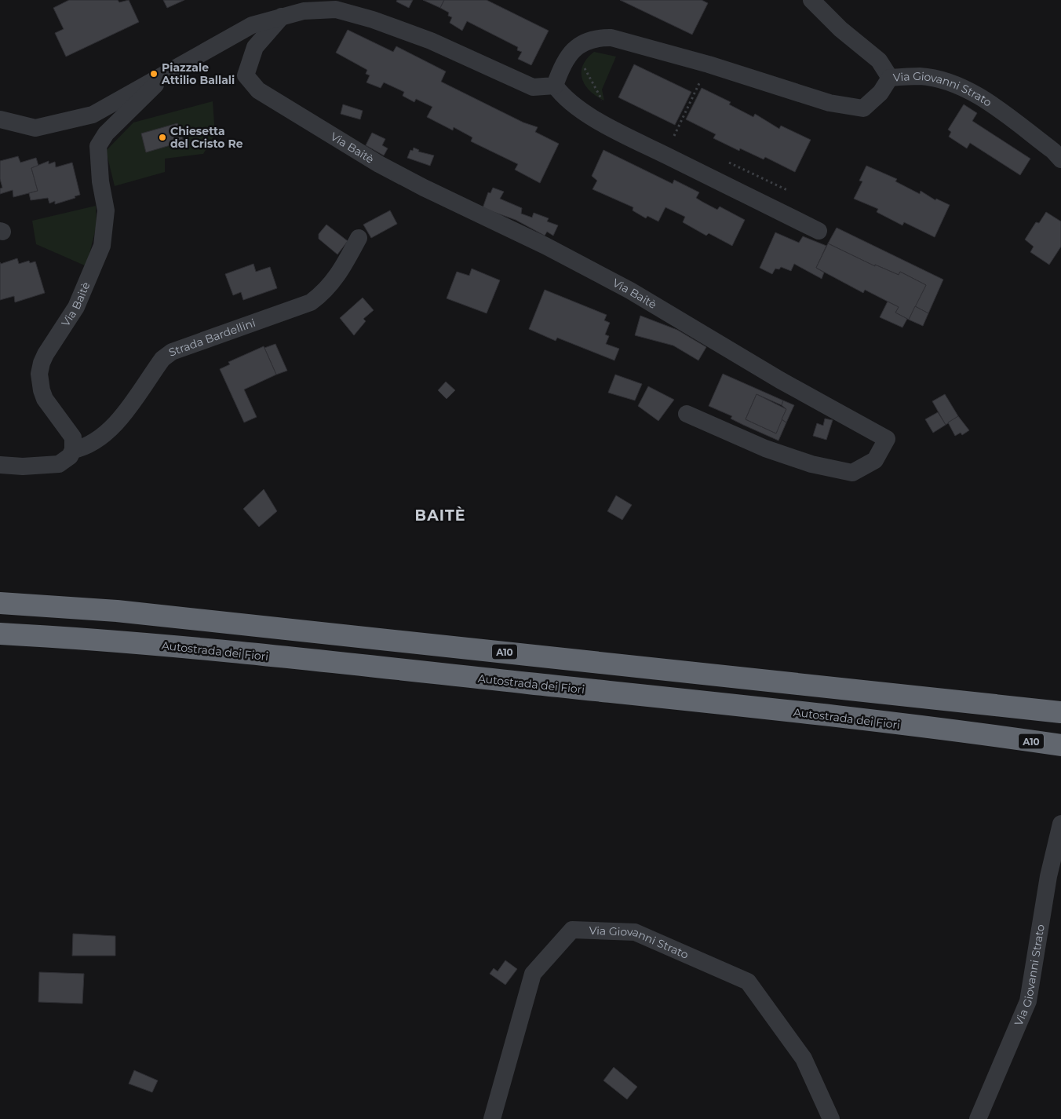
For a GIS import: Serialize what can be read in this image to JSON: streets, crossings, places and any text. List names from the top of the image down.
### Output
{
  "streets": {
    "highway": ["Autostrada dei Fiori", "A10"],
    "street": ["Via Giovanni Strato", "Via Baitè", "Strada Bardellini"]
  },
  "crossings": [
    ["Via Baitè", "Strada Bardellini"]
  ],
  "districts": ["BAITÈ"],
  "places": ["Piazzale Attilio Ballali", "Chiesetta del Cristo Re"]
}
